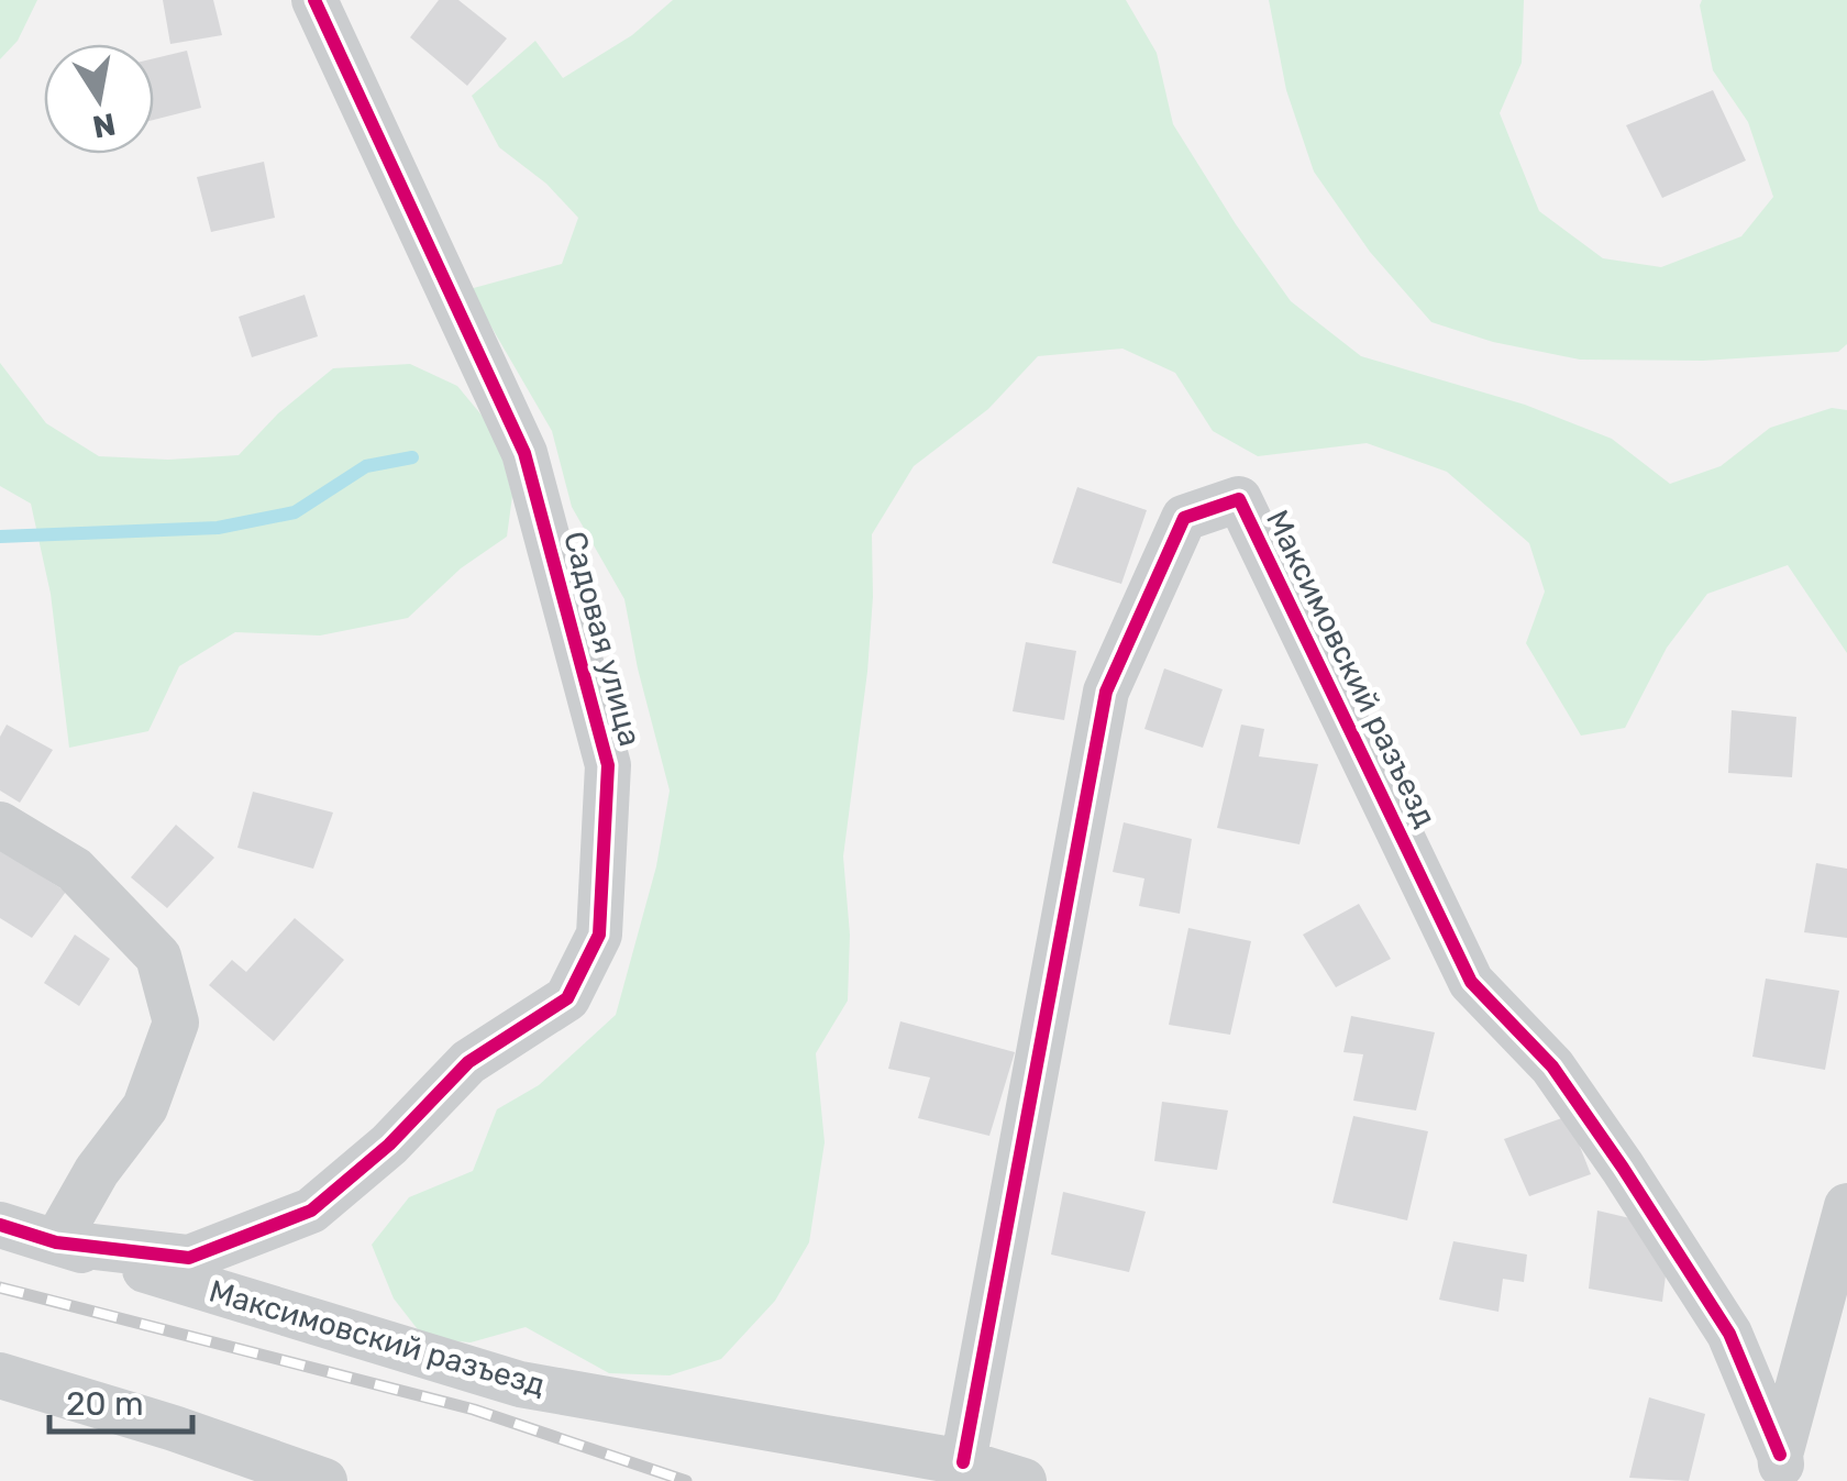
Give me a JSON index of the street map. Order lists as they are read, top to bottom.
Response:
{
  "streets": {
    "street": ["Садовая улица", "Максимовский разъезд"]
  },
  "crossings": [
    ["Садовая улица", "Максимовский разъезд"]
  ],
  "scale_bar": "20 m",
  "north": "bottom"
}
